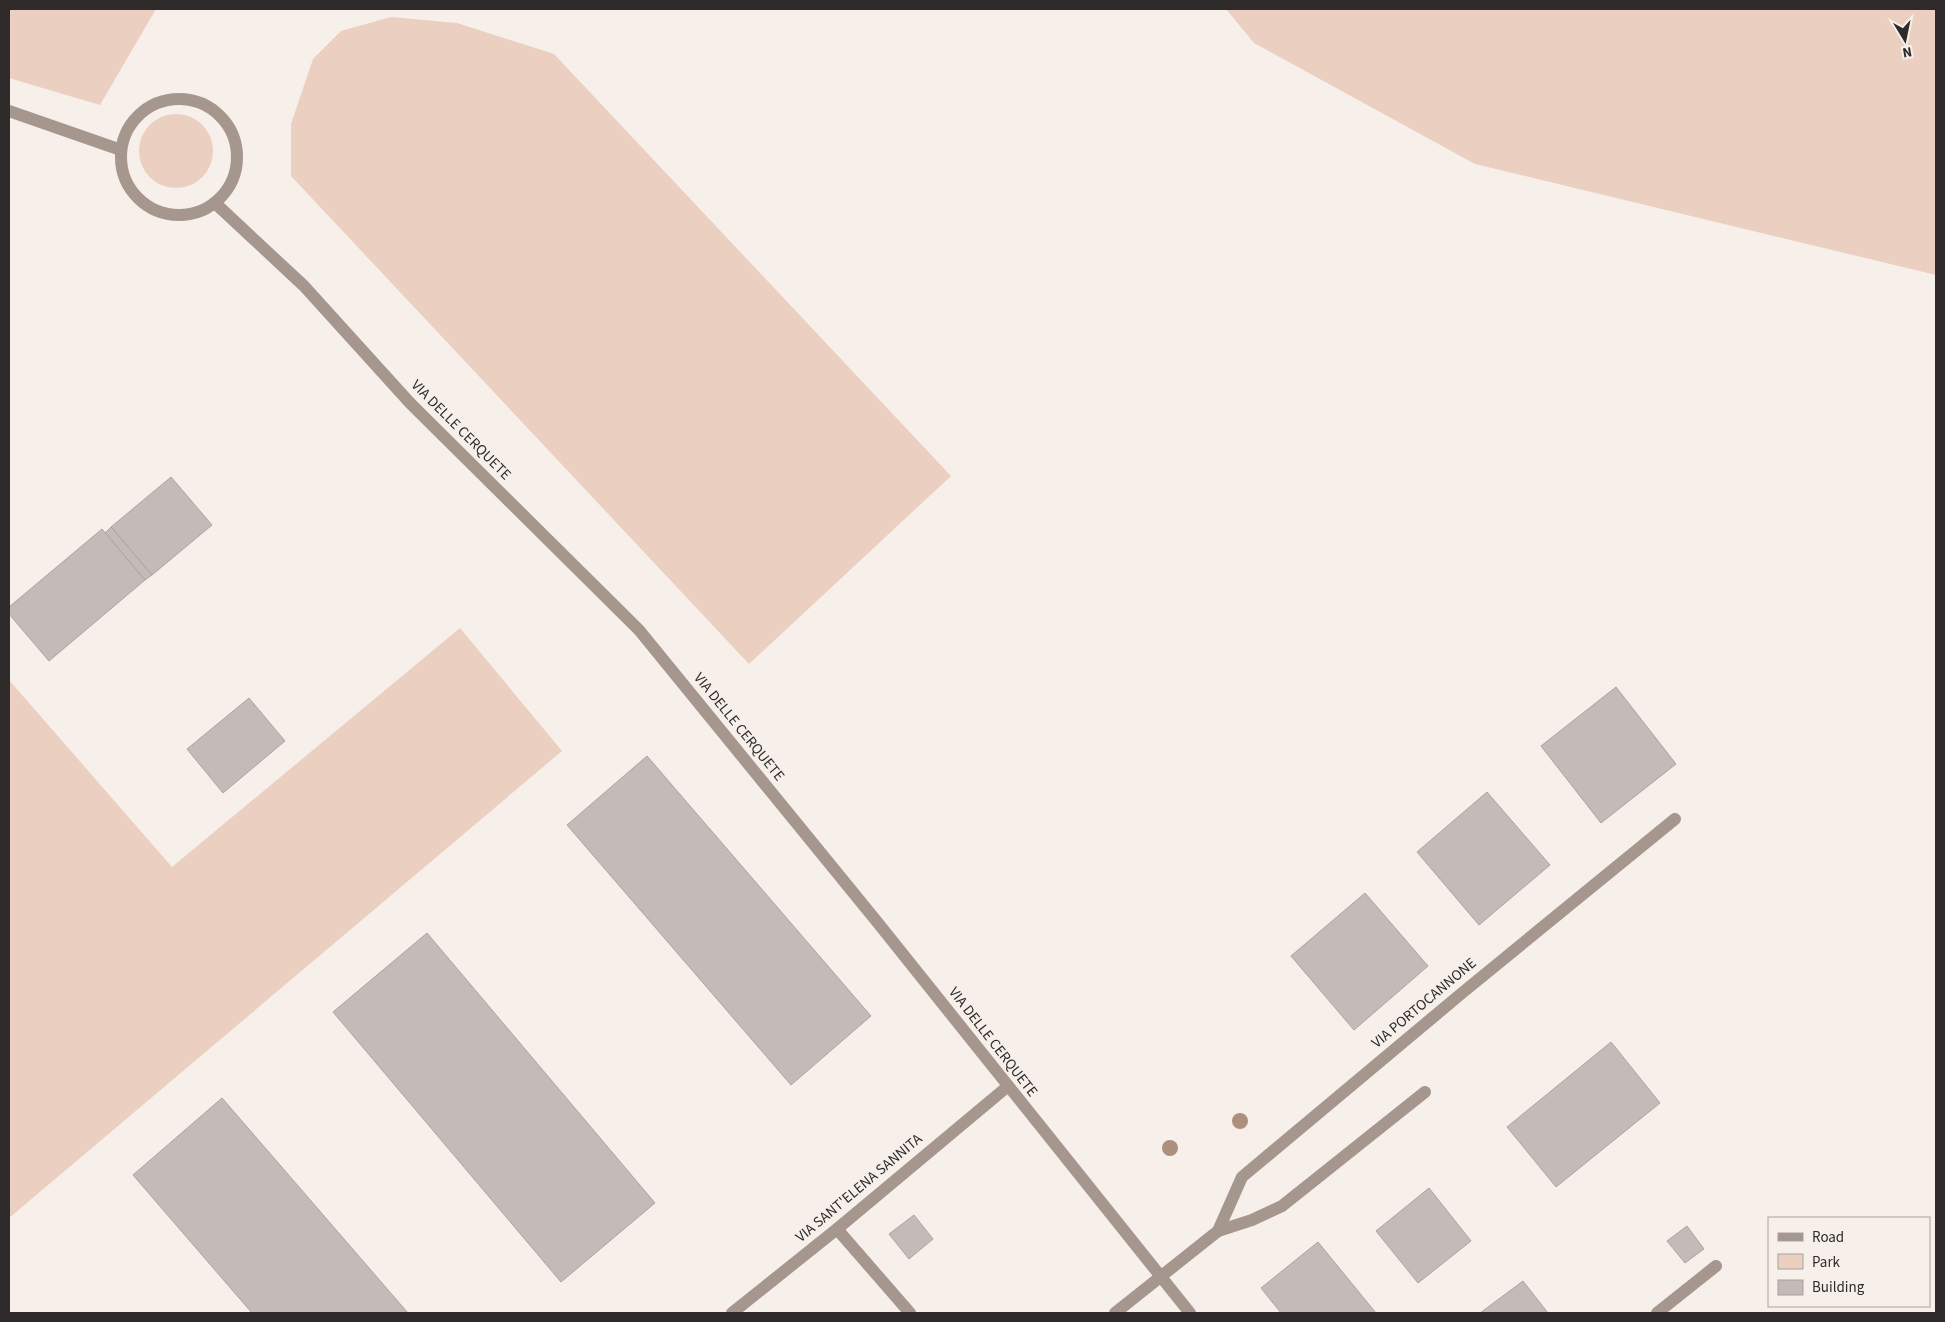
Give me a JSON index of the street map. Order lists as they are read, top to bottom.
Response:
{
  "streets": {
    "street": ["VIA DELLE CERQUETE", "VIA PORTOCANNONE", "VIA SANT'ELENA SANNITA"]
  },
  "crossings": [
    ["VIA DELLE CERQUETE", "VIA PORTOCANNONE"],
    ["VIA DELLE CERQUETE", "VIA SANT'ELENA SANNITA"]
  ],
  "legend": ["Road", "Park", "Building"],
  "north": "bottom"
}
